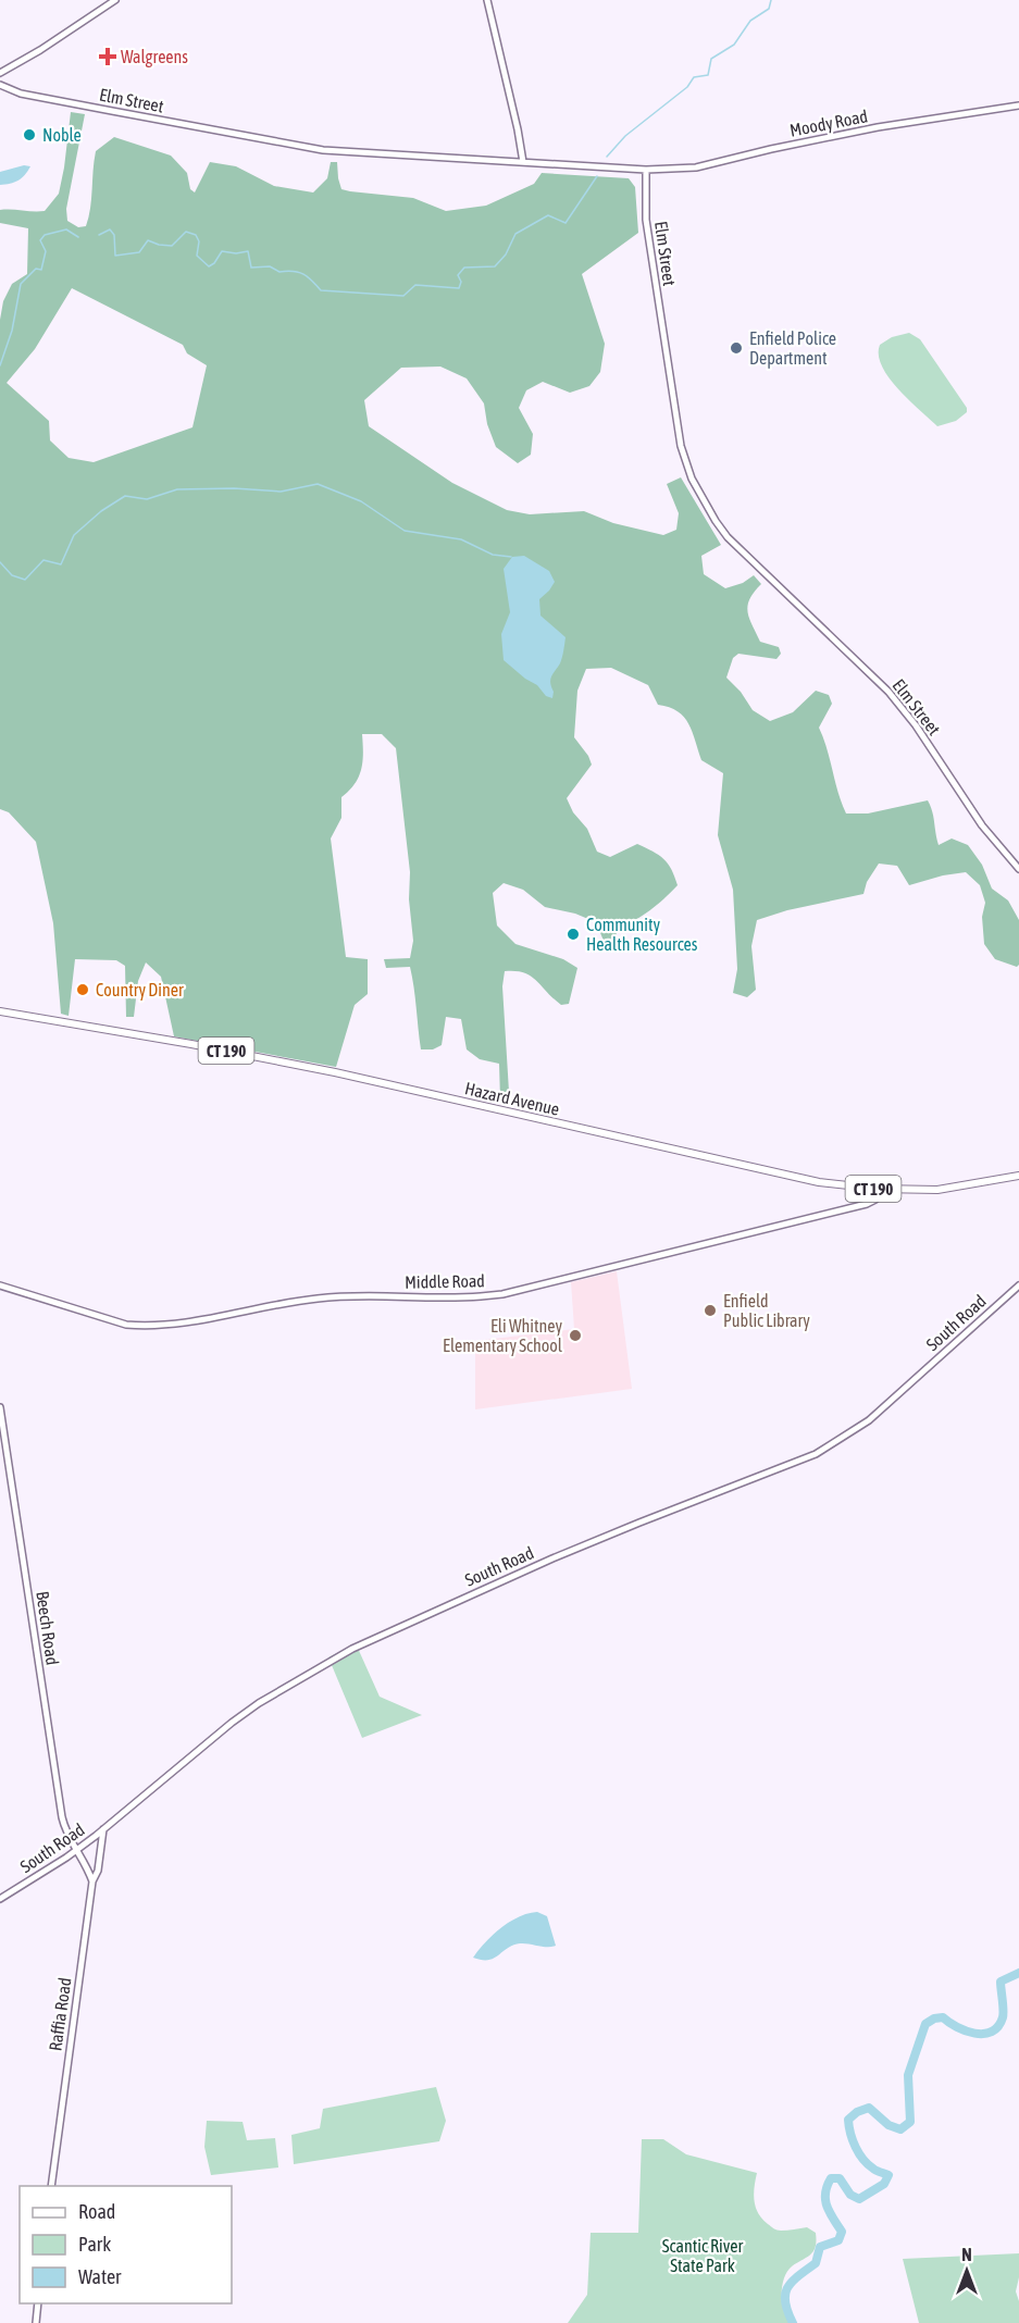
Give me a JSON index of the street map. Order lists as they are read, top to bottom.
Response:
{
  "streets": {
    "main road": ["CT 190", "Hazard Avenue"],
    "street": [
      "Elm Street",
      "Moody Road",
      "Middle Road",
      "South Road",
      "Beech Road",
      "Raffia Road"
    ]
  },
  "crossings": [
    ["Elm Street", "Moody Road"],
    ["Hazard Avenue", "Middle Road"],
    ["South Road", "Beech Road"],
    ["South Road", "Raffia Road"]
  ],
  "parks": ["Scantic River State Park"],
  "places": {
    "health": ["Walgreens"],
    "other": [
      "Noble",
      "Enfield Police Department",
      "Community Health Resources",
      "Country Diner",
      "Enfield Public Library",
      "Eli Whitney Elementary School"
    ]
  },
  "legend": ["Road", "Park", "Water"],
  "north": "top"
}
